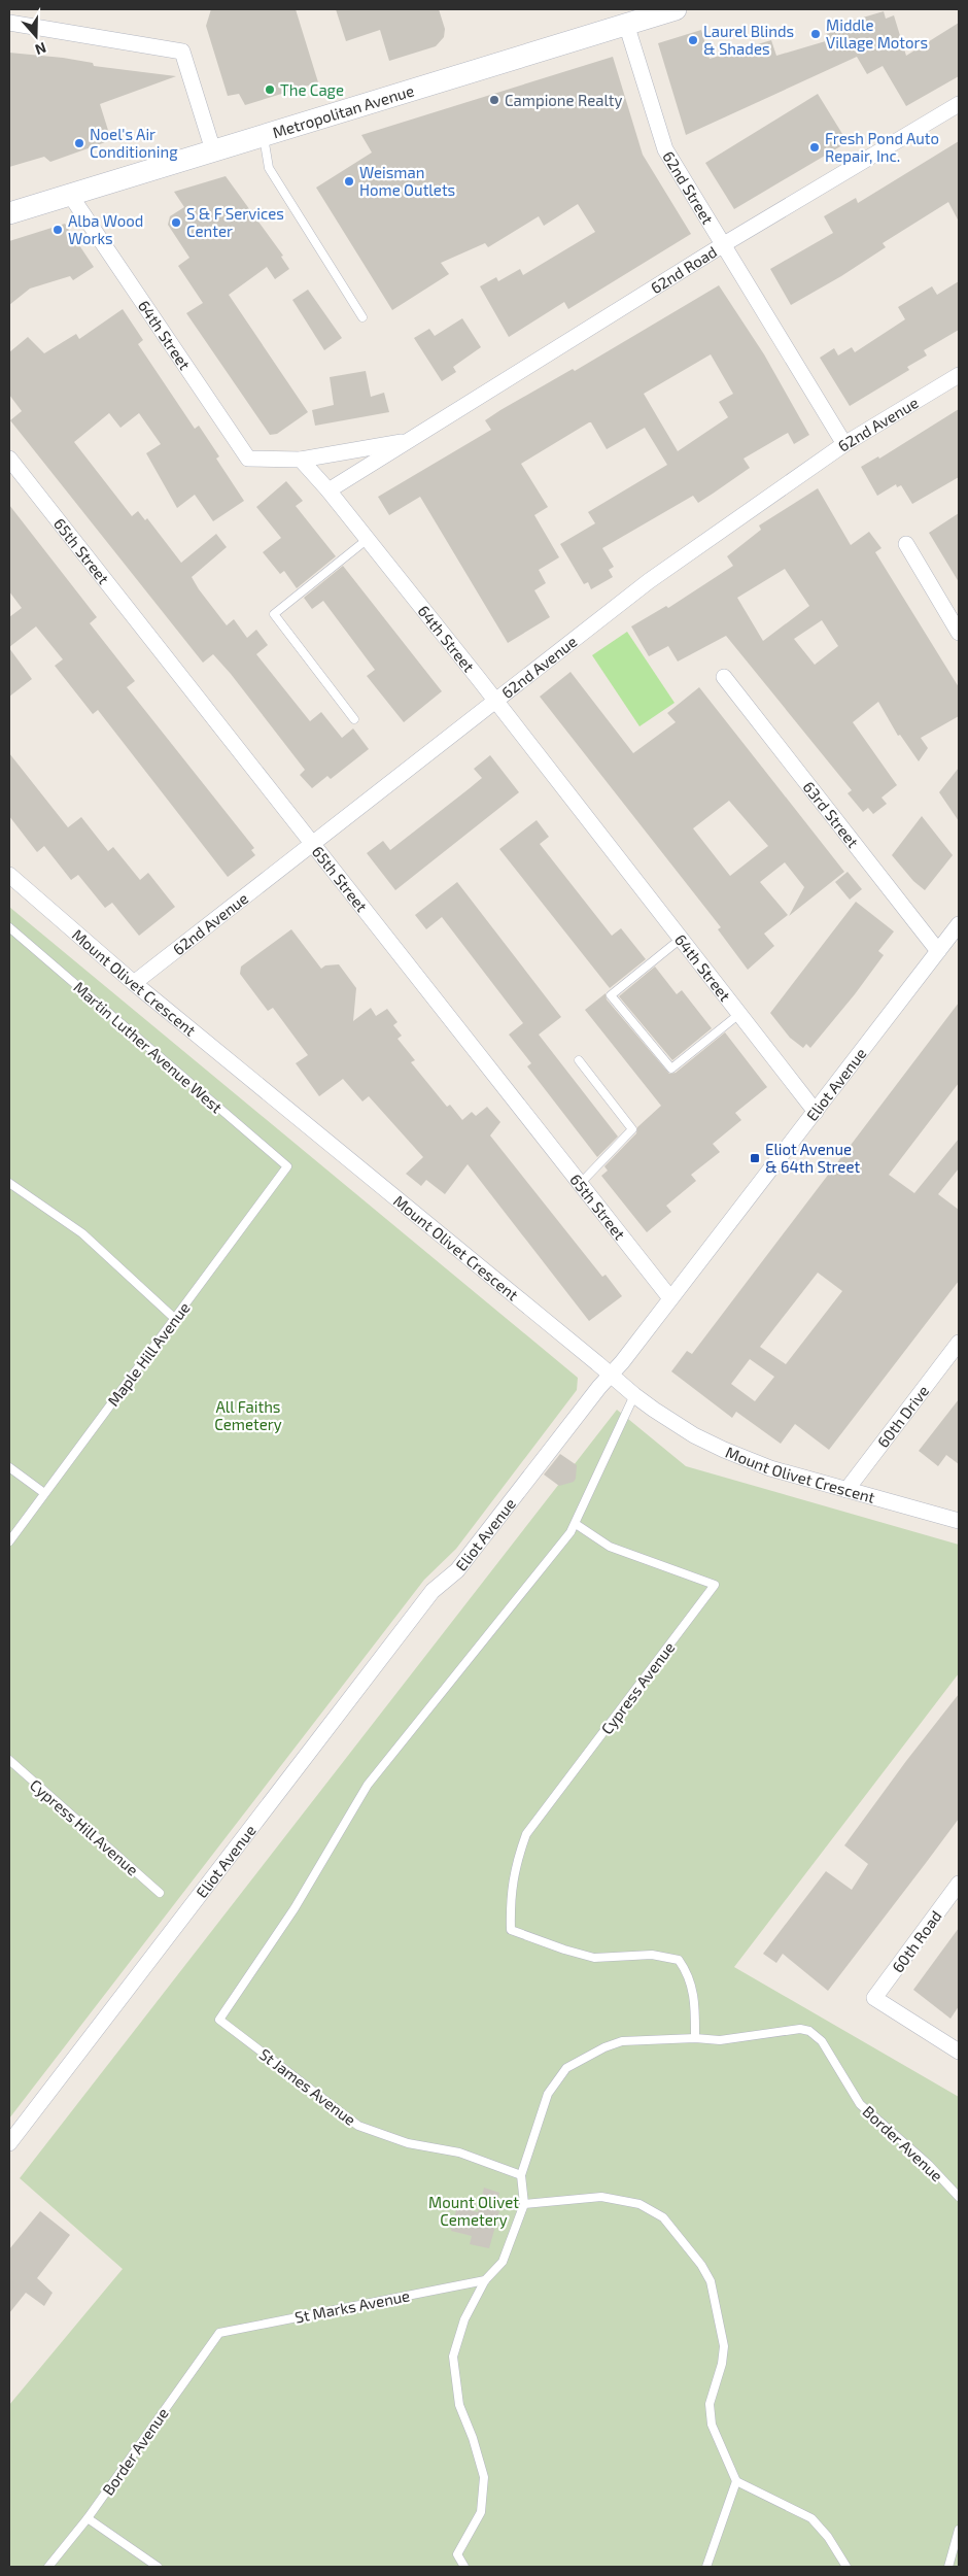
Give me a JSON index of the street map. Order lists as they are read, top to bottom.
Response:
{
  "streets": {
    "main road": ["Metropolitan Avenue"],
    "street": [
      "62nd Street",
      "62nd Road",
      "64th Street",
      "62nd Avenue",
      "65th Street",
      "63rd Street",
      "Mount Olivet Crescent",
      "Eliot Avenue",
      "60th Drive",
      "60th Road"
    ],
    "lane": [
      "Martin Luther Avenue West",
      "Maple Hill Avenue",
      "Cypress Avenue",
      "Cypress Hill Avenue",
      "St James Avenue",
      "Border Avenue",
      "St Marks Avenue"
    ]
  },
  "crossings": [
    ["Metropolitan Avenue", "62nd Street"],
    ["Metropolitan Avenue", "64th Street"],
    ["62nd Street", "62nd Road"],
    ["62nd Street", "62nd Avenue"],
    ["62nd Road", "64th Street"],
    ["64th Street", "62nd Avenue"],
    ["64th Street", "Eliot Avenue"],
    ["62nd Avenue", "65th Street"],
    ["62nd Avenue", "Mount Olivet Crescent"],
    ["65th Street", "Eliot Avenue"],
    ["63rd Street", "Eliot Avenue"],
    ["Mount Olivet Crescent", "Eliot Avenue"],
    ["Mount Olivet Crescent", "60th Drive"],
    ["Martin Luther Avenue West", "Maple Hill Avenue"],
    ["Cypress Avenue", "St James Avenue"],
    ["Cypress Avenue", "Border Avenue"],
    ["St James Avenue", "Border Avenue"],
    ["Border Avenue", "St Marks Avenue"]
  ],
  "parks": ["All Faiths Cemetery", "Mount Olivet Cemetery"],
  "places": {
    "other": [
      "Middle Village Motors",
      "Laurel Blinds & Shades",
      "The Cage",
      "Campione Realty",
      "Noel's Air Conditioning",
      "Fresh Pond Auto Repair, Inc.",
      "Weisman Home Outlets",
      "S & F Services Center",
      "Alba Wood Works"
    ],
    "transit": ["Eliot Avenue & 64th Street"]
  },
  "north": "bottom"
}
